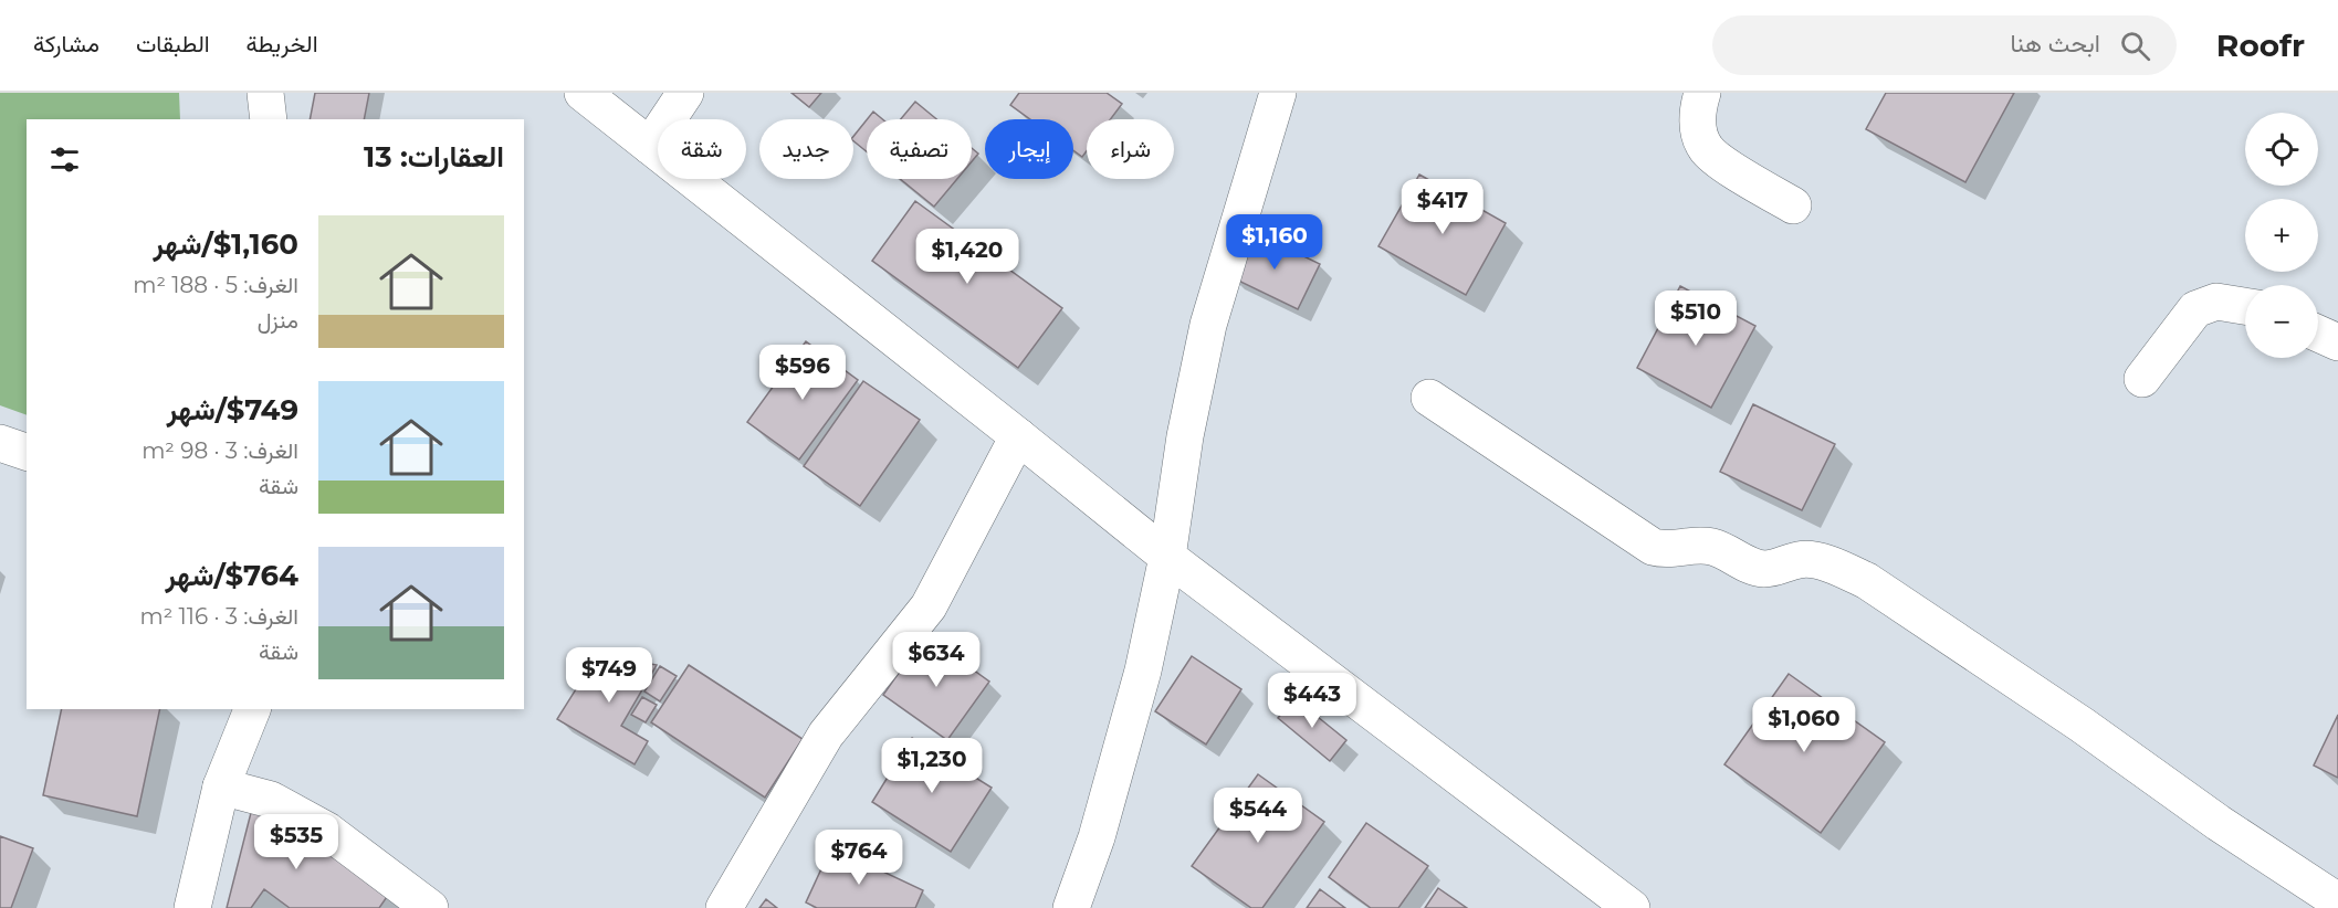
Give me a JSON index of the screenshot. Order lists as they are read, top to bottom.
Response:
{
  "page": {
    "header": "Roofr",
    "search": "ابحث هنا",
    "nav": ["الخريطة", "الطبقات", "مشاركة"],
    "map_buttons": ["+", "−"],
    "chip": [
      "شراء",
      "إيجار",
      "تصفية",
      "جديد",
      "شقة"
    ],
    "heading": "العقارات: 13",
    "price": [
      "$417",
      "$1,160",
      "$1,420",
      "$510",
      "$596",
      "$634",
      "$749",
      "$443",
      "$1,060",
      "$1,230",
      "$544",
      "$535",
      "$764"
    ],
    "list": [
      {
        "name": "$1,160/شهر",
        "note": "الغرف: 5 · 188 m² · منزل"
      },
      {
        "name": "$749/شهر",
        "note": "الغرف: 3 · 98 m² · شقة"
      },
      {
        "name": "$764/شهر",
        "note": "الغرف: 3 · 116 m² · شقة"
      }
    ]
  }
}
